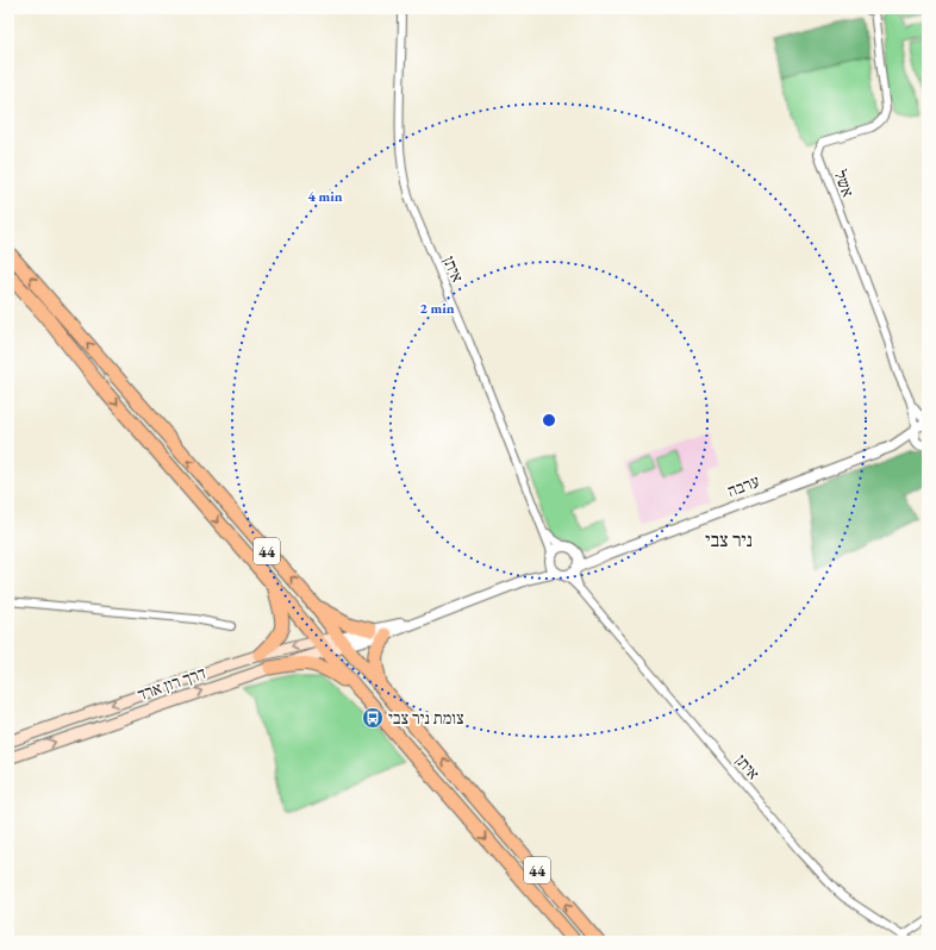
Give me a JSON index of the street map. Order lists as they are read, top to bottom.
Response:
{
  "streets": {
    "highway": ["44"],
    "main road": ["דרך רון ארד"],
    "street": ["אשל", "איתן", "ערבה"]
  },
  "crossings": [
    ["אשל", "ערבה"],
    ["איתן", "ערבה"],
    ["44", "דרך רון ארד"]
  ],
  "districts": ["ניר צבי"],
  "places": {
    "bus stop": ["צומת ניר צבי"]
  },
  "rings": ["4 min", "2 min"]
}
